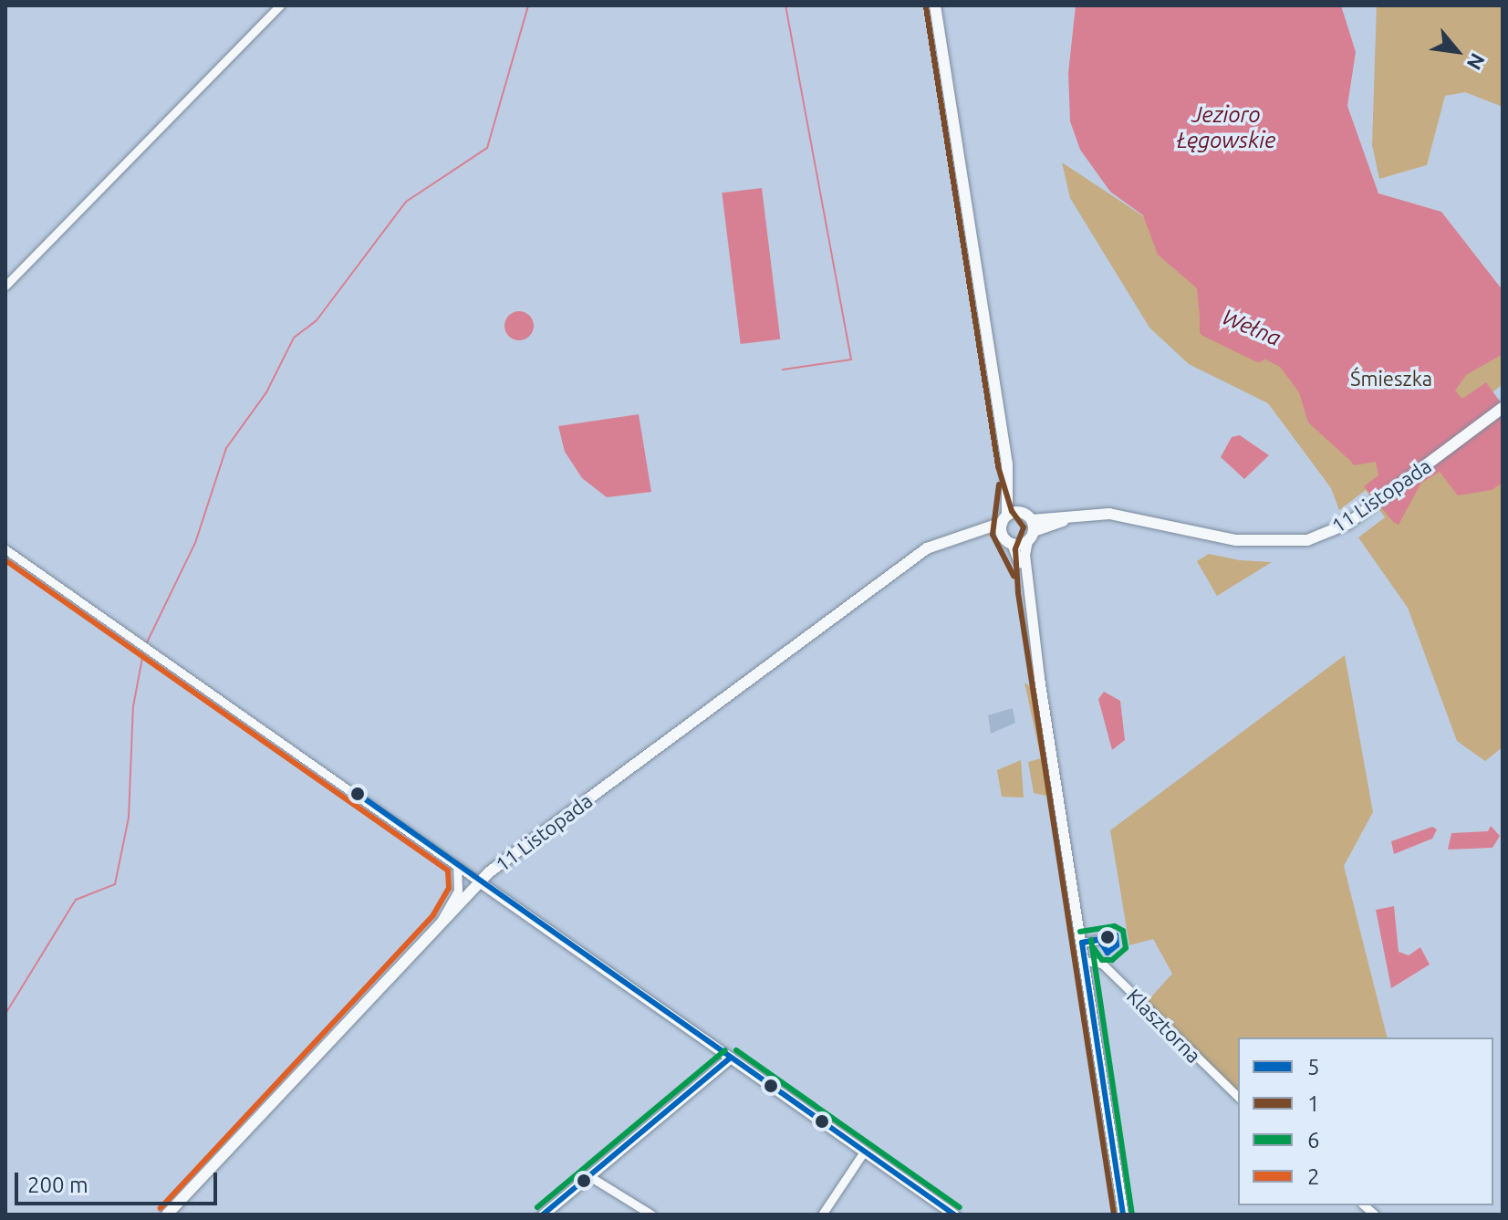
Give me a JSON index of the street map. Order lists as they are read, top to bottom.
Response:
{
  "streets": {
    "main road": ["11 Listopada"],
    "street": ["Klasztorna"]
  },
  "water": ["Jezioro Łęgowskie", "Wełna"],
  "parks": ["Śmieszka"],
  "lines": [
    "transit line 1",
    "transit line 2",
    "transit line 5",
    "transit line 6"
  ],
  "legend": [
    "5",
    "1",
    "6",
    "2"
  ],
  "scale_bar": "200 m",
  "north": "bottom right"
}
